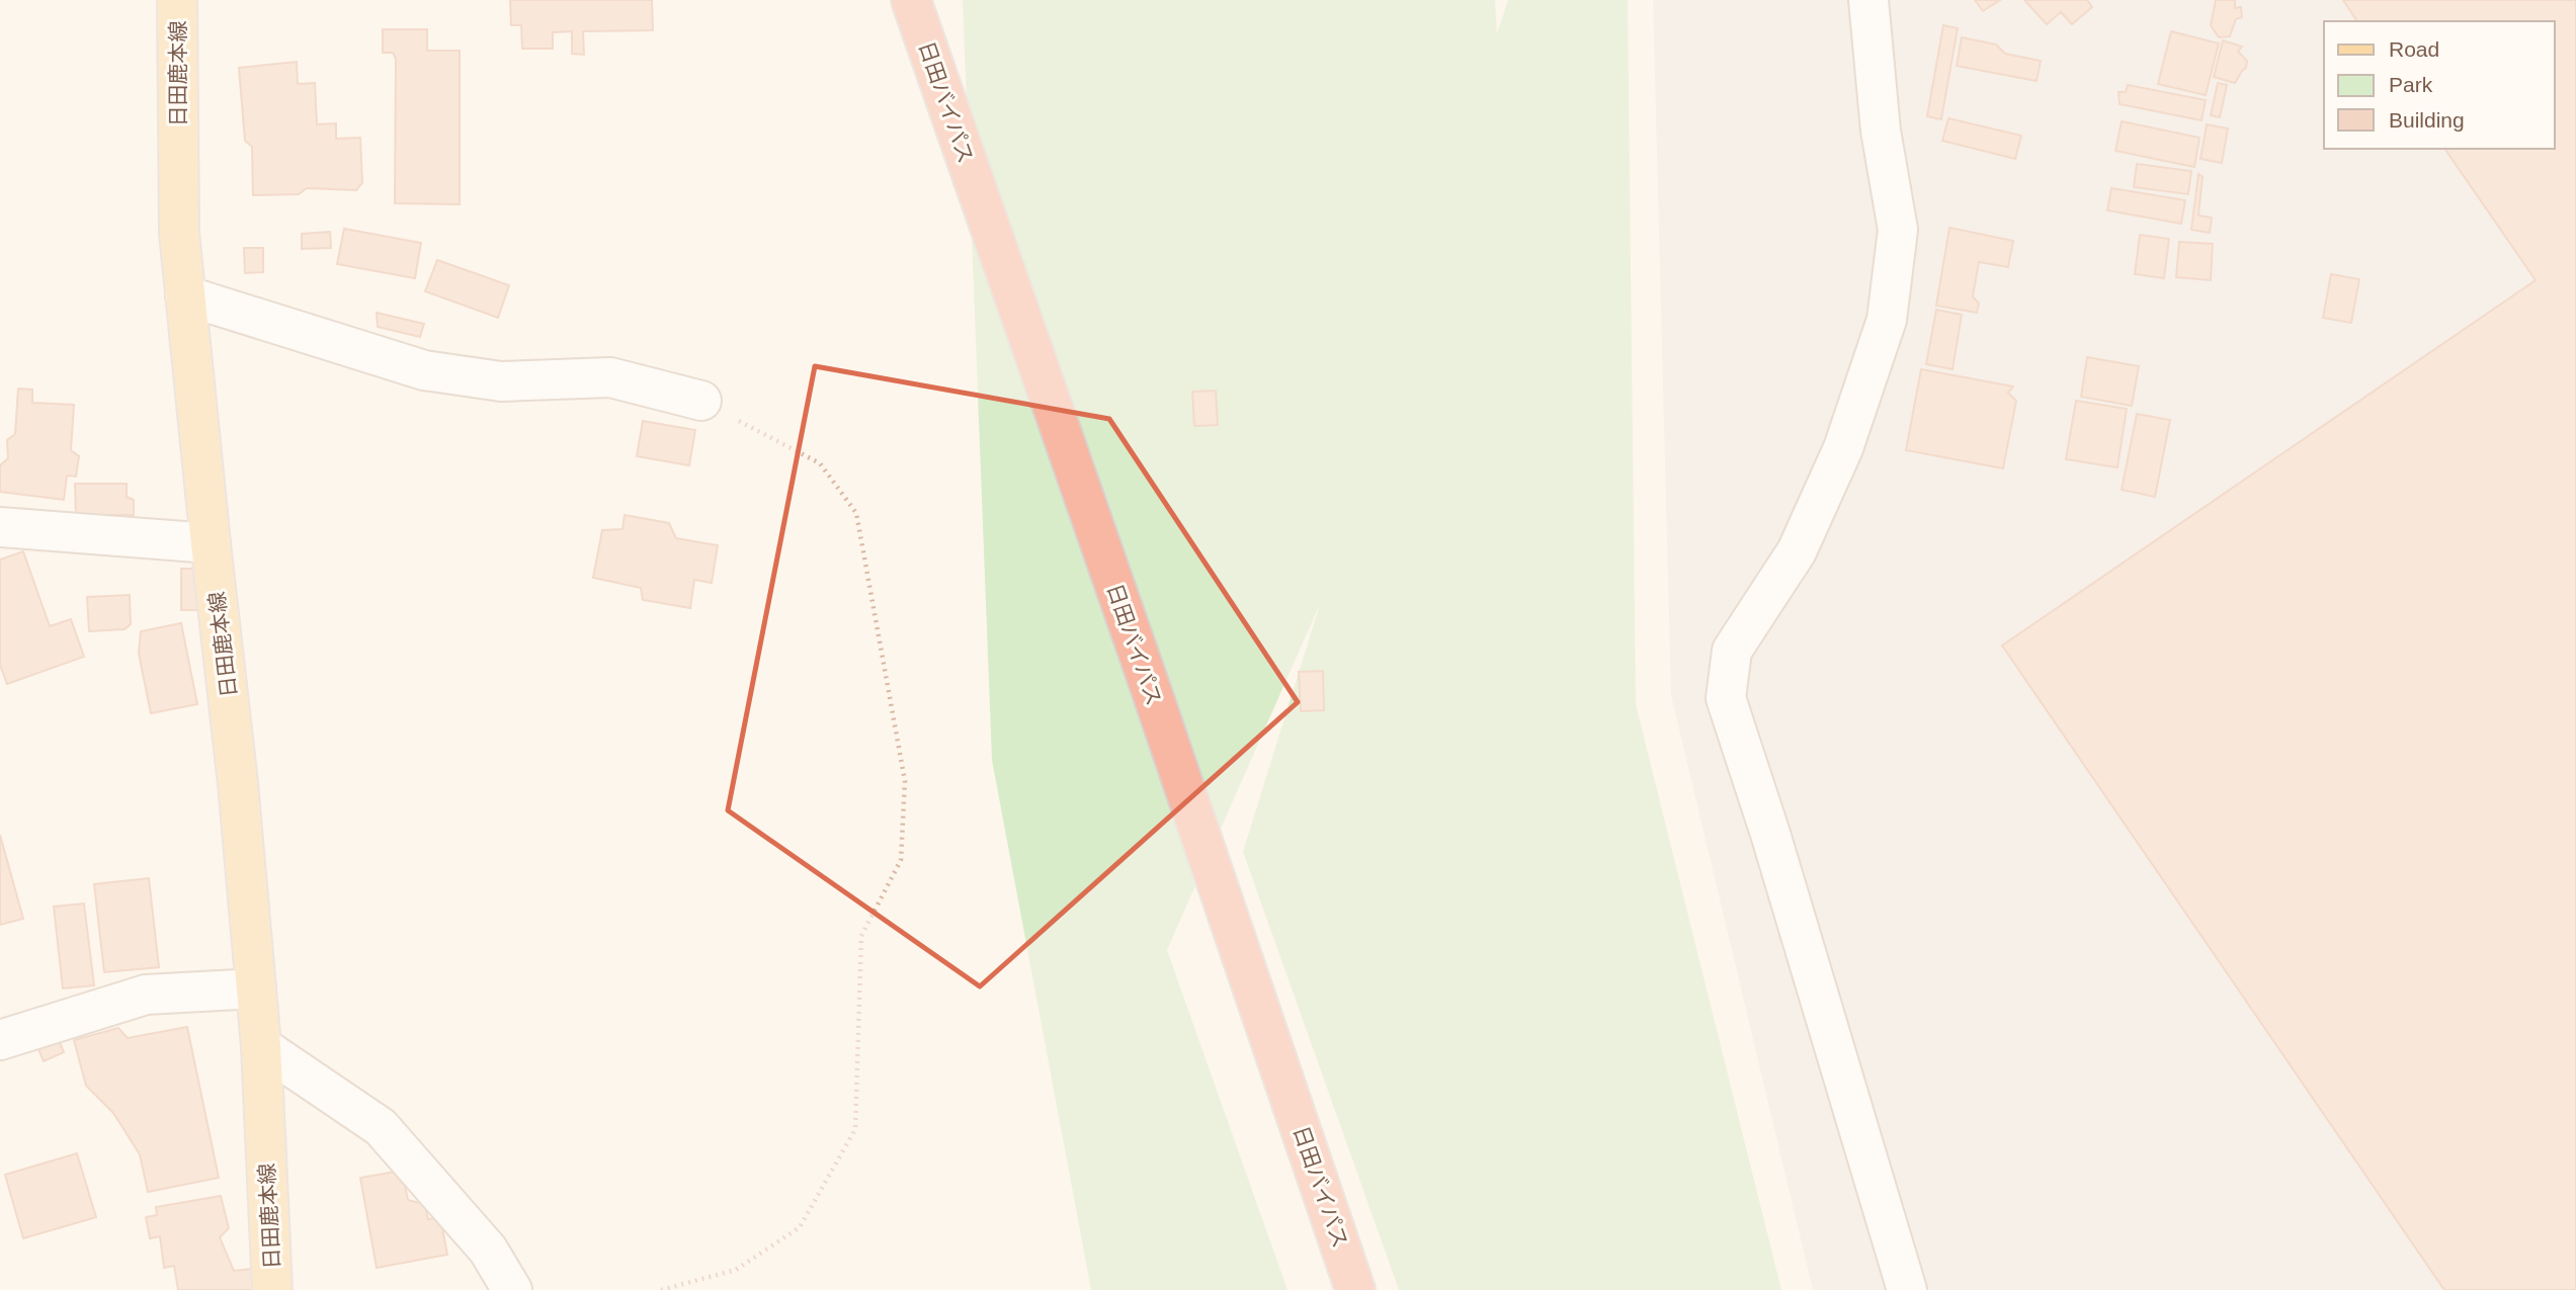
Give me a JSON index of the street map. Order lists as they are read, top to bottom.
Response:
{
  "streets": {
    "highway": ["日田バイパス"],
    "main road": ["日田鹿本線"]
  },
  "legend": ["Road", "Park", "Building"]
}
